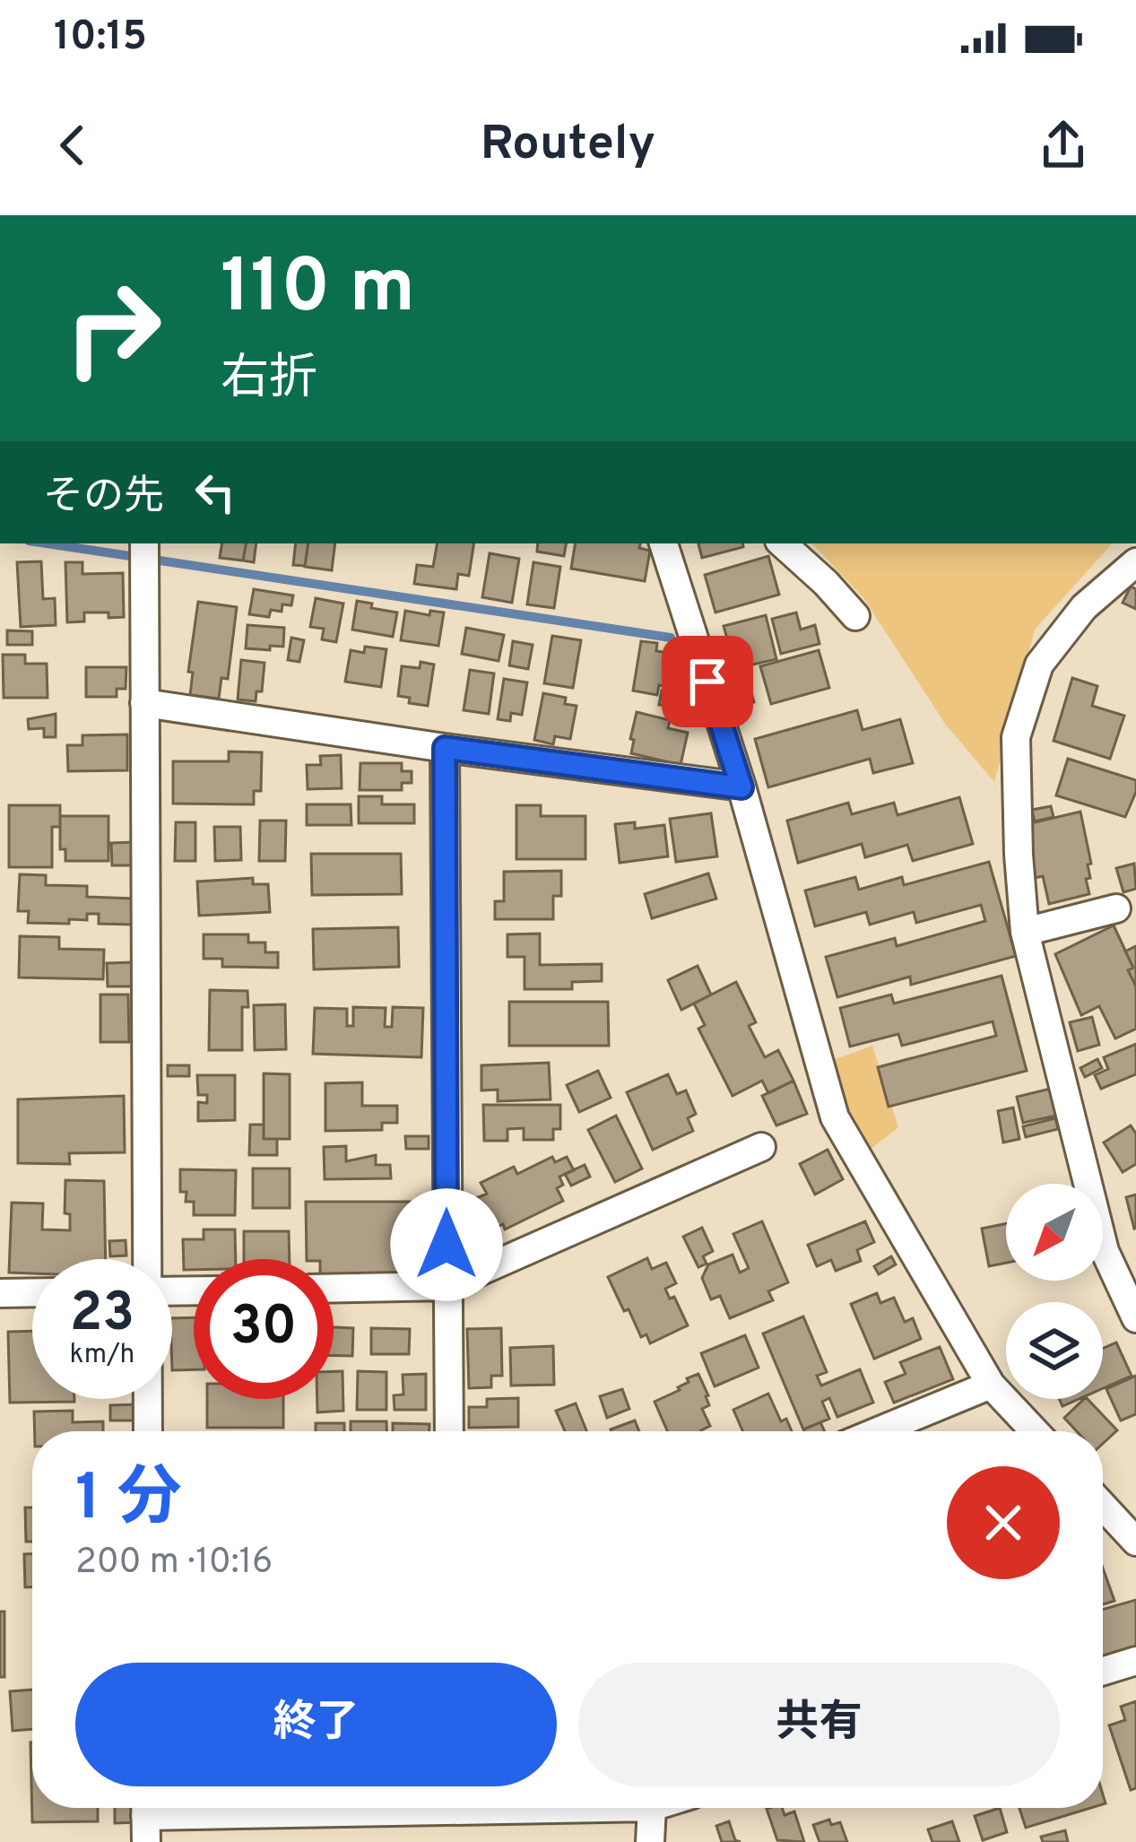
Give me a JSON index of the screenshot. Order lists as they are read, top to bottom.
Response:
{
  "north": "bottom left",
  "page": {
    "status": "10:15",
    "header": "Routely",
    "turn": ["110 m", "右折"],
    "then": "その先",
    "speed": "23 km/h",
    "limit": "30",
    "heading": ["1 分", "200 m · 10:16"],
    "buttons": ["終了", "共有"]
  }
}
